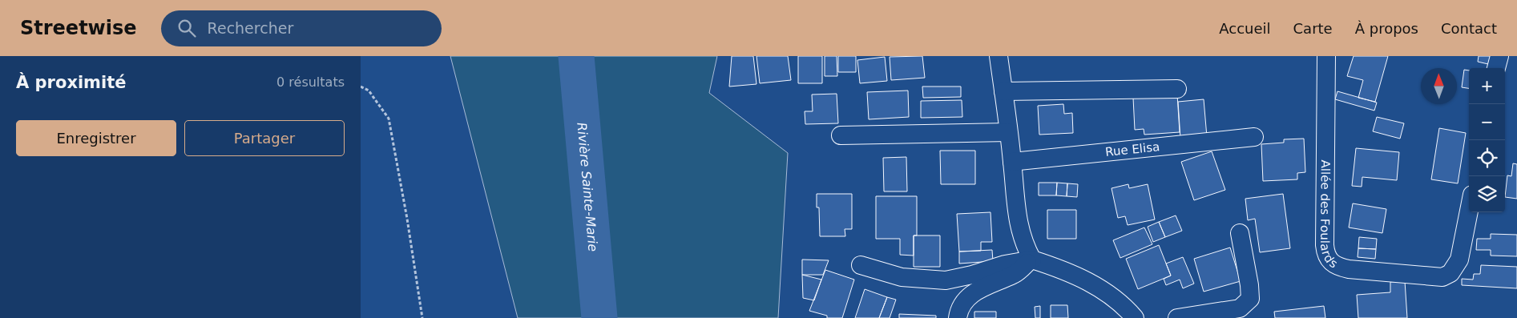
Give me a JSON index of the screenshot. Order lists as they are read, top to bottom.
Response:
{
  "streets": {
    "street": ["Rue Elisa", "Allée des Foulards"]
  },
  "water": ["Rivière Sainte-Marie"],
  "north": "top",
  "page": {
    "header": "Streetwise",
    "search": "Rechercher",
    "nav": [
      "Accueil",
      "Carte",
      "À propos",
      "Contact"
    ],
    "heading": ["À proximité", "0 résultats"],
    "map_buttons": ["+", "−"],
    "buttons": ["Enregistrer", "Partager"]
  }
}
